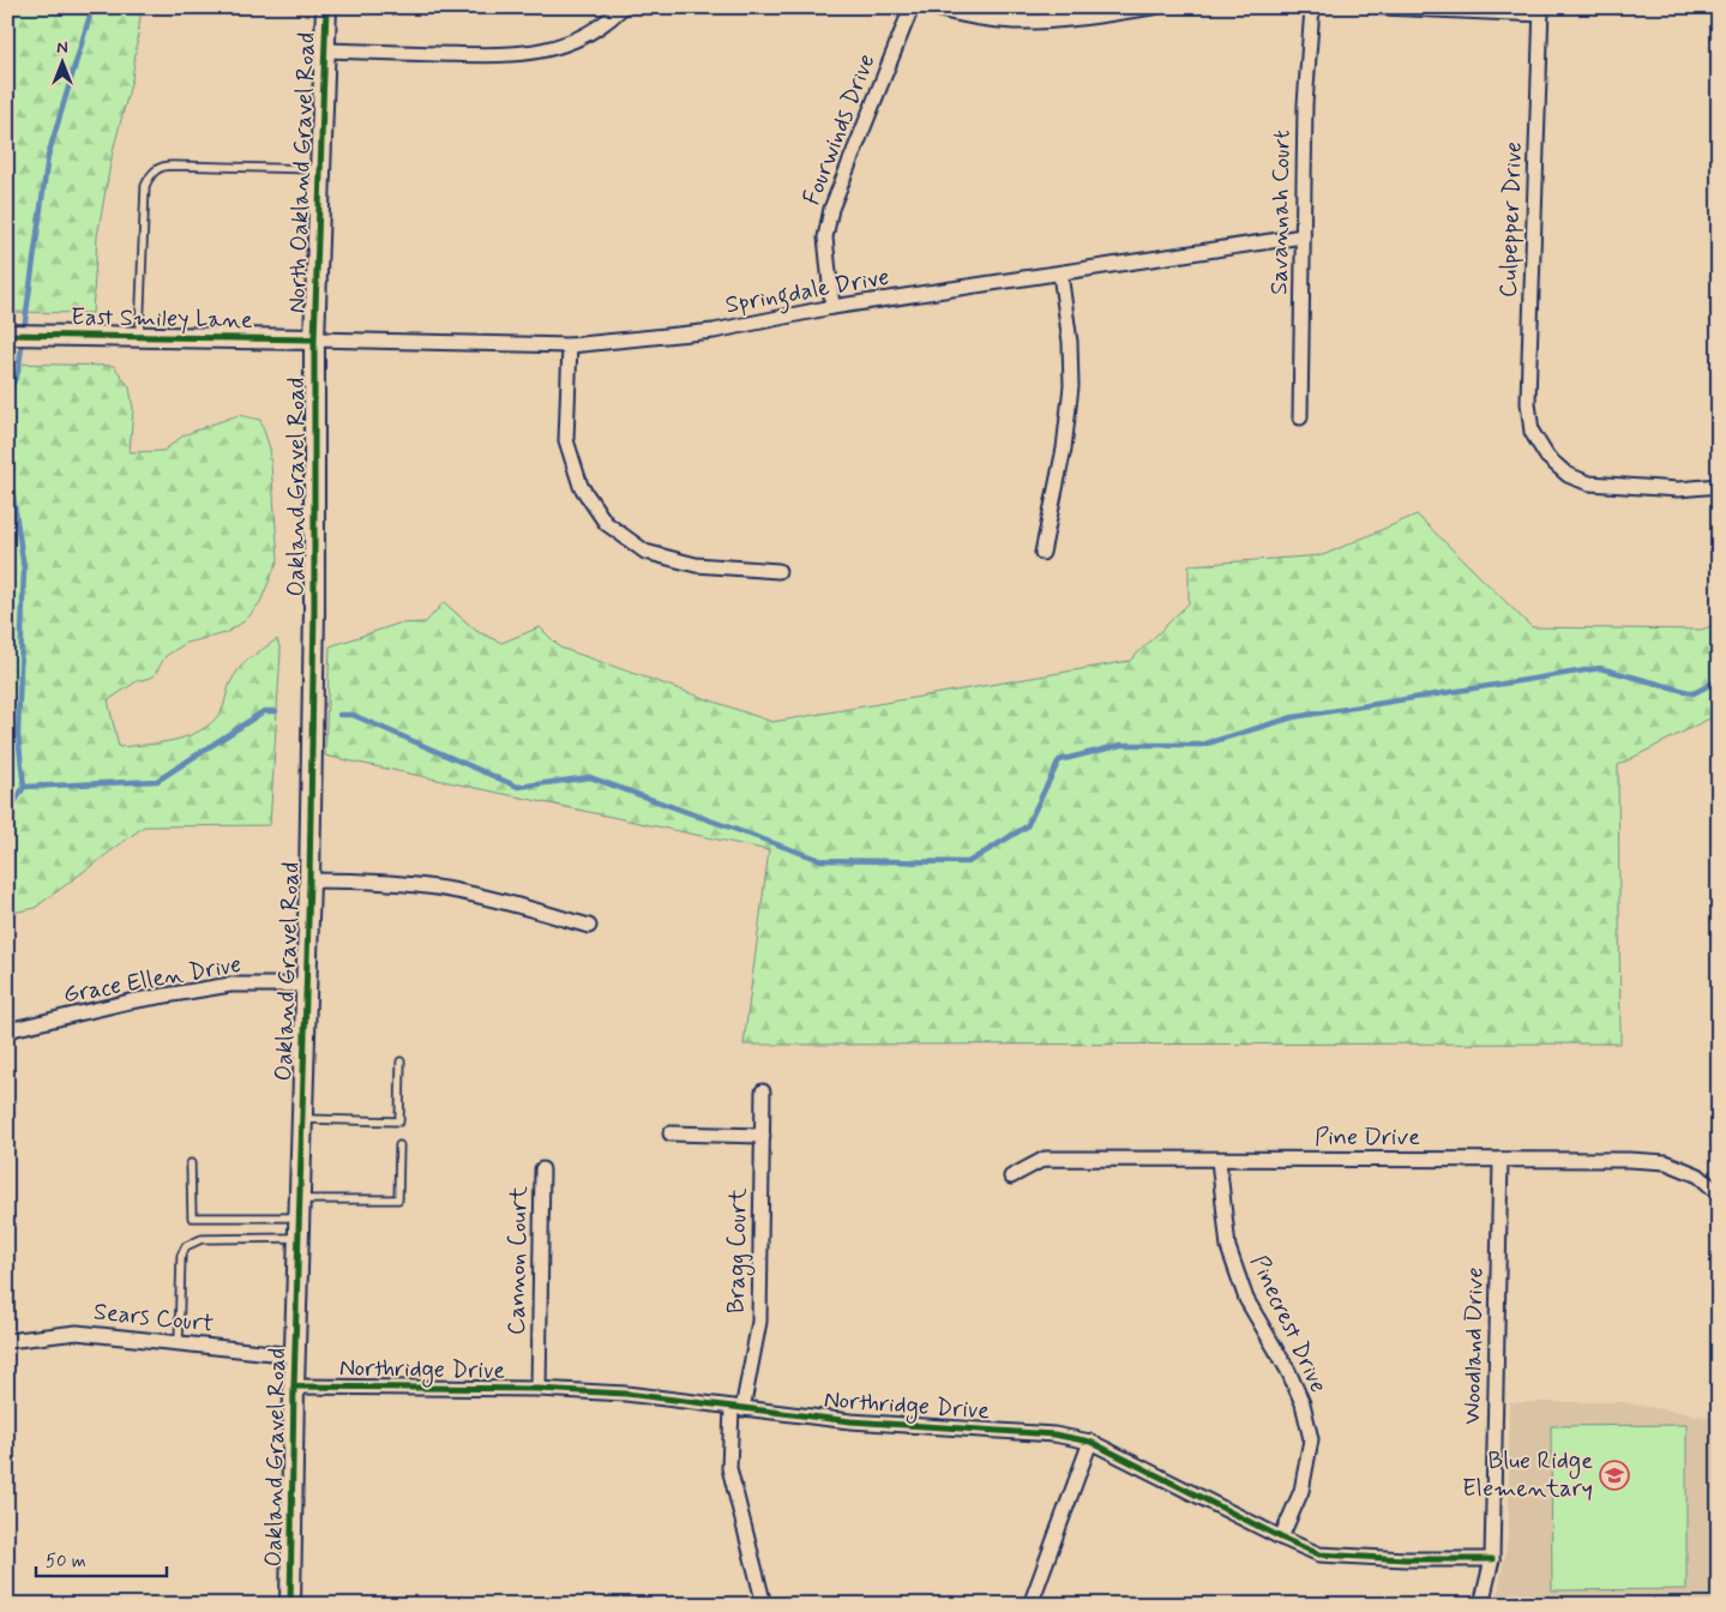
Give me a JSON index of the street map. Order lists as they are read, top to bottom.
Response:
{
  "streets": {
    "street": [
      "Fourwinds Drive",
      "North Oakland Gravel Road",
      "Savannah Court",
      "Culpepper Drive",
      "Springdale Drive",
      "East Smiley Lane",
      "Oakland Gravel Road",
      "Grace Ellen Drive",
      "Pine Drive",
      "Bragg Court",
      "Cannon Court",
      "Sears Court",
      "Pinecrest Drive",
      "Woodland Drive",
      "Northridge Drive"
    ]
  },
  "crossings": [
    ["Fourwinds Drive", "Springdale Drive"],
    ["North Oakland Gravel Road", "Springdale Drive"],
    ["North Oakland Gravel Road", "East Smiley Lane"],
    ["North Oakland Gravel Road", "Oakland Gravel Road"],
    ["Savannah Court", "Springdale Drive"],
    ["Springdale Drive", "East Smiley Lane"],
    ["Springdale Drive", "Oakland Gravel Road"],
    ["East Smiley Lane", "Oakland Gravel Road"],
    ["Oakland Gravel Road", "Grace Ellen Drive"],
    ["Oakland Gravel Road", "Sears Court"],
    ["Oakland Gravel Road", "Northridge Drive"],
    ["Pine Drive", "Pinecrest Drive"],
    ["Pine Drive", "Woodland Drive"],
    ["Bragg Court", "Northridge Drive"],
    ["Cannon Court", "Northridge Drive"],
    ["Pinecrest Drive", "Northridge Drive"],
    ["Woodland Drive", "Northridge Drive"]
  ],
  "places": {
    "school or university": ["Blue Ridge Elementary"]
  },
  "scale_bar": "50 m",
  "north": "top"
}
